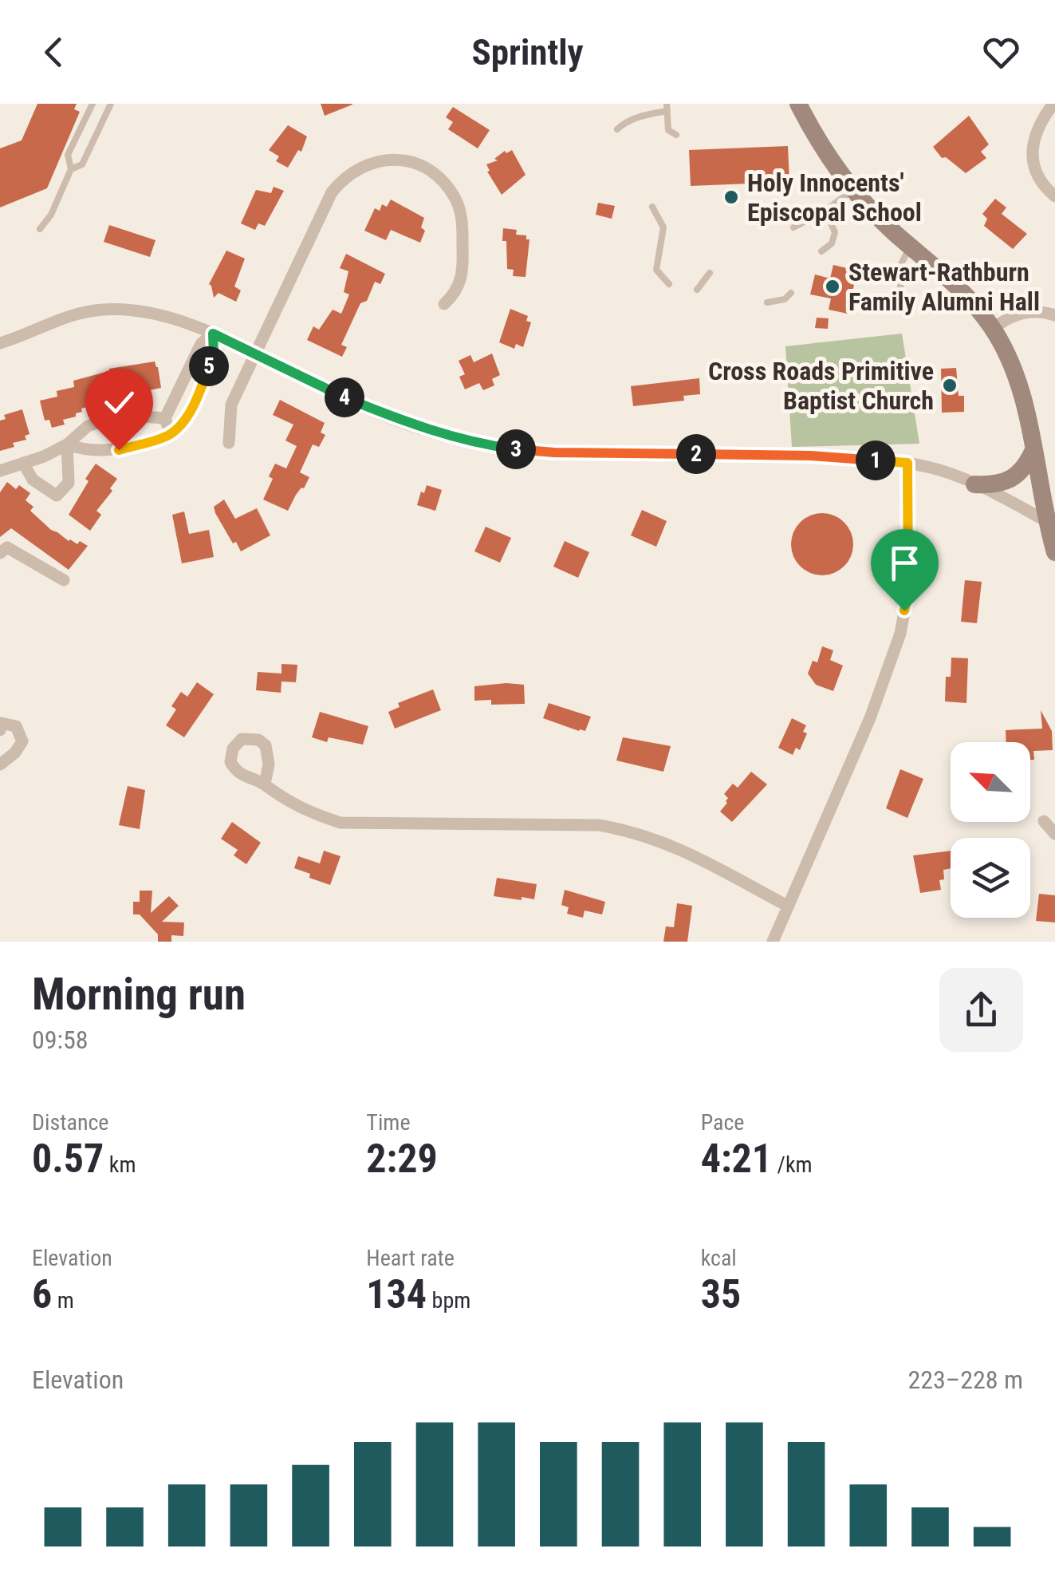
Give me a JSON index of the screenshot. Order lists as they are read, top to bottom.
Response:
{
  "places": ["Holy Innocents' Episcopal School", "Stewart-Rathburn Family Alumni Hall", "Cross Roads Primitive Baptist Church"],
  "north": "top left",
  "page": {
    "header": "Sprintly",
    "pins": [
      "5",
      "4",
      "3",
      "2",
      "1"
    ],
    "heading": ["Morning run", "09:58"],
    "stats": [
      ["Distance", "0.57 km"],
      ["Time", "2:29"],
      ["Pace", "4:21 /km"],
      ["Elevation", "6 m"],
      ["Heart rate", "134 bpm"],
      ["kcal", "35"]
    ],
    "chart": ["Elevation", "223–228 m"]
  }
}
